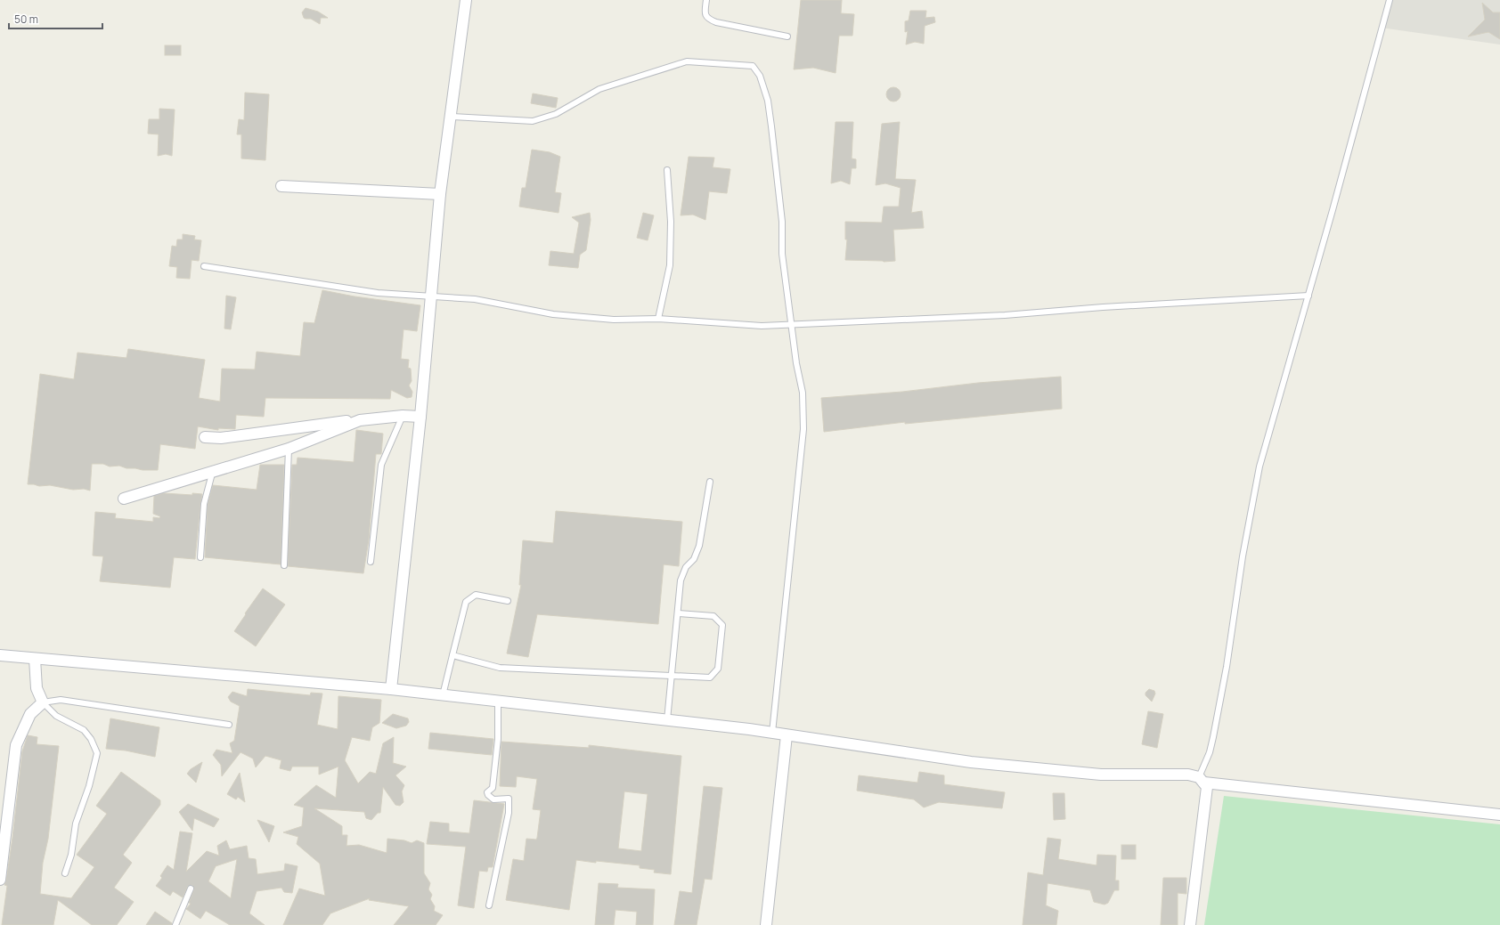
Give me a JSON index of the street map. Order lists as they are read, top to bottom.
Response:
{
  "scale_bar": "50 m"
}
